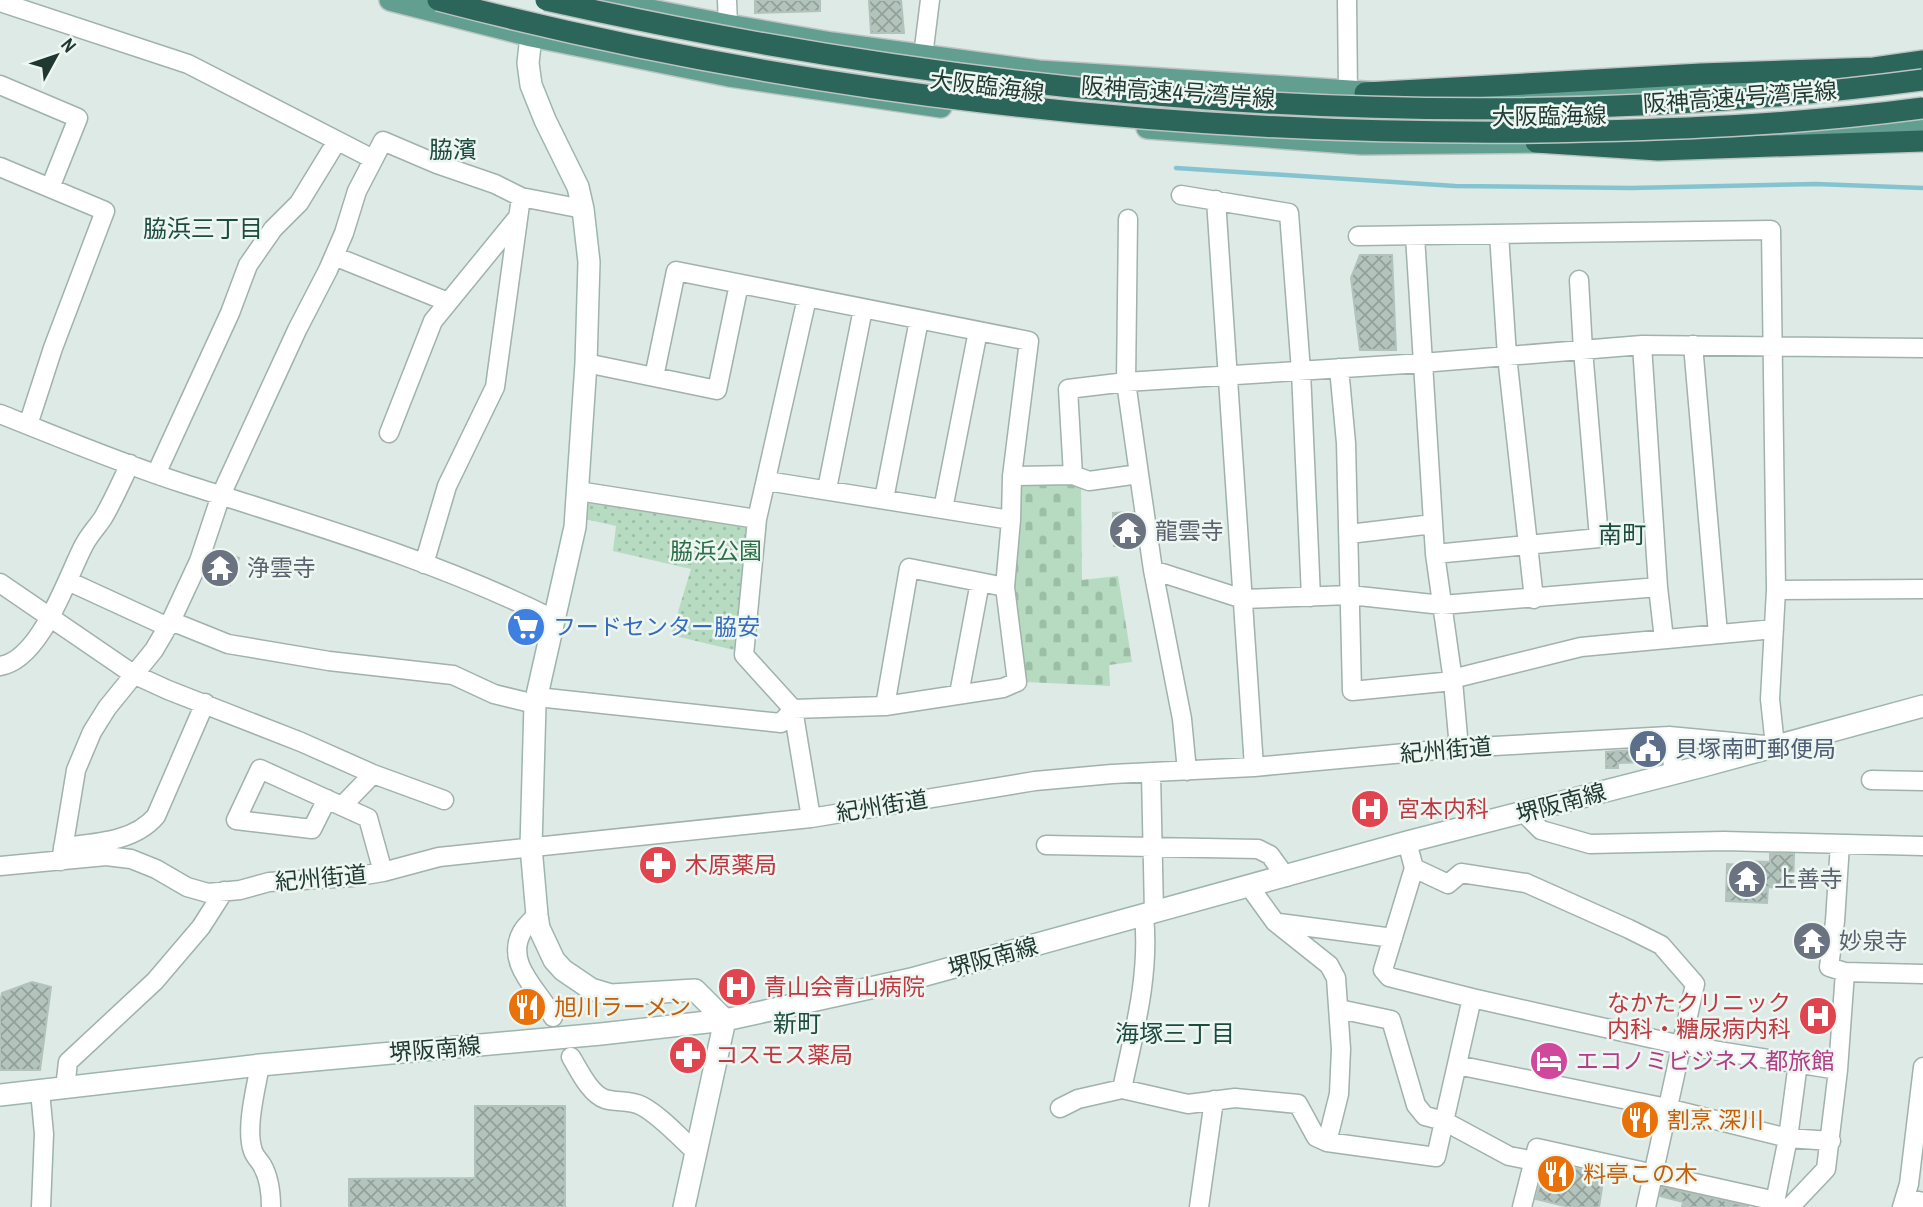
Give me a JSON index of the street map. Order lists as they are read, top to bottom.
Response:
{
  "streets": {
    "highway": ["阪神高速4号湾岸線"],
    "main road": ["大阪臨海線", "堺阪南線"],
    "street": ["紀州街道"]
  },
  "crossings": [
    ["大阪臨海線", "阪神高速4号湾岸線"],
    ["紀州街道", "堺阪南線"]
  ],
  "districts": [
    "脇濱",
    "脇浜三丁目",
    "南町",
    "新町",
    "海塚三丁目"
  ],
  "parks": ["脇浜公園"],
  "places": {
    "temple": [
      "龍雲寺",
      "浄雲寺",
      "上善寺",
      "妙泉寺"
    ],
    "supermarket": ["フードセンター脇安"],
    "public building": ["貝塚南町郵便局"],
    "hospital": ["宮本内科", "青山会青山病院", "なかたクリニック 内科・糖尿病内科"],
    "pharmacy": ["木原薬局", "コスモス薬局"],
    "restaurant": ["旭川ラーメン", "割烹 深川", "料亭この木"],
    "hotel": ["エコノミビジネス 都旅館"]
  },
  "north": "top right"
}
